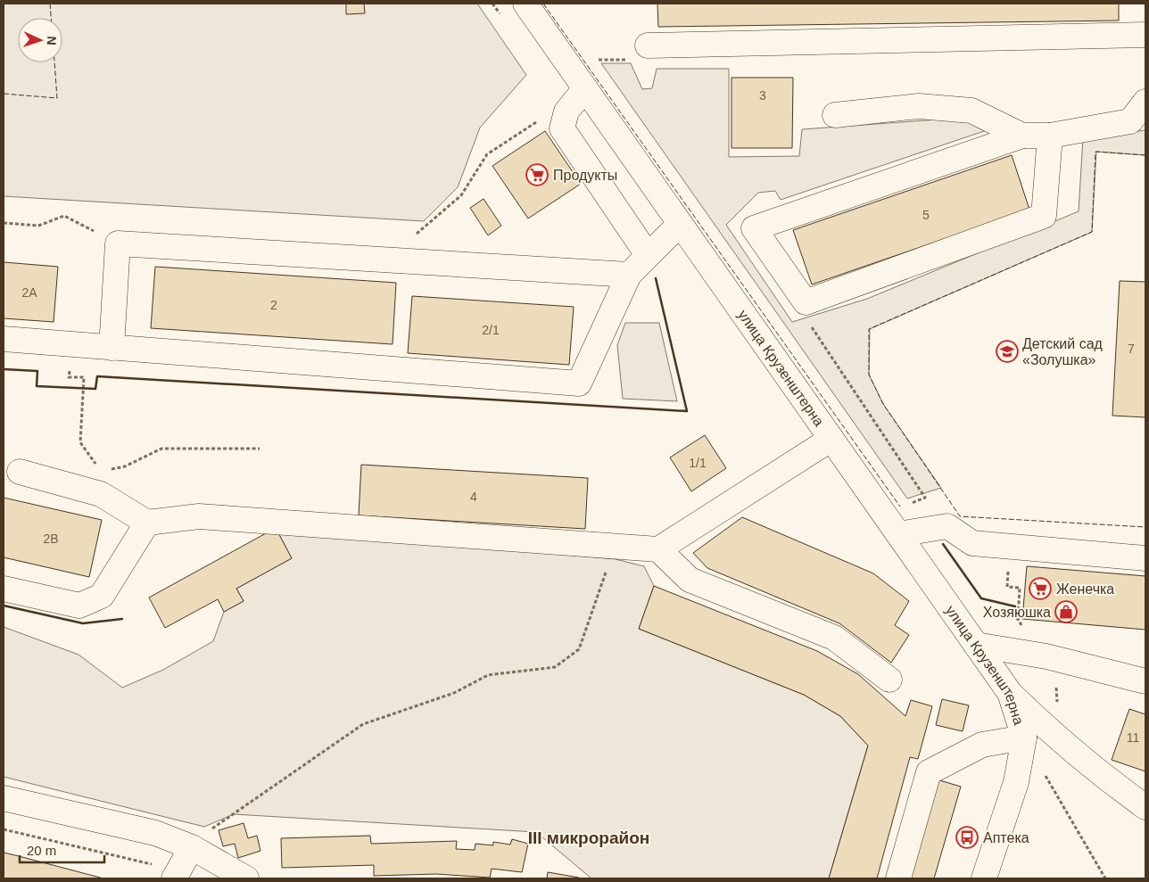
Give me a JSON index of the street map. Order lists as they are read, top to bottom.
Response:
{
  "streets": {
    "street": ["улица Крузенштерна"]
  },
  "districts": ["III микрорайон"],
  "places": {
    "supermarket": ["Продукты", "Женечка"],
    "school or university": ["Детский сад «Золушка»"],
    "shop": ["Хозяюшка"],
    "bus stop": ["Аптека"]
  },
  "house_numbers": [
    "3",
    "5",
    "2А",
    "2",
    "2/1",
    "7",
    "1/1",
    "4",
    "2В",
    "11"
  ],
  "scale_bar": "20 m",
  "north": "right"
}
